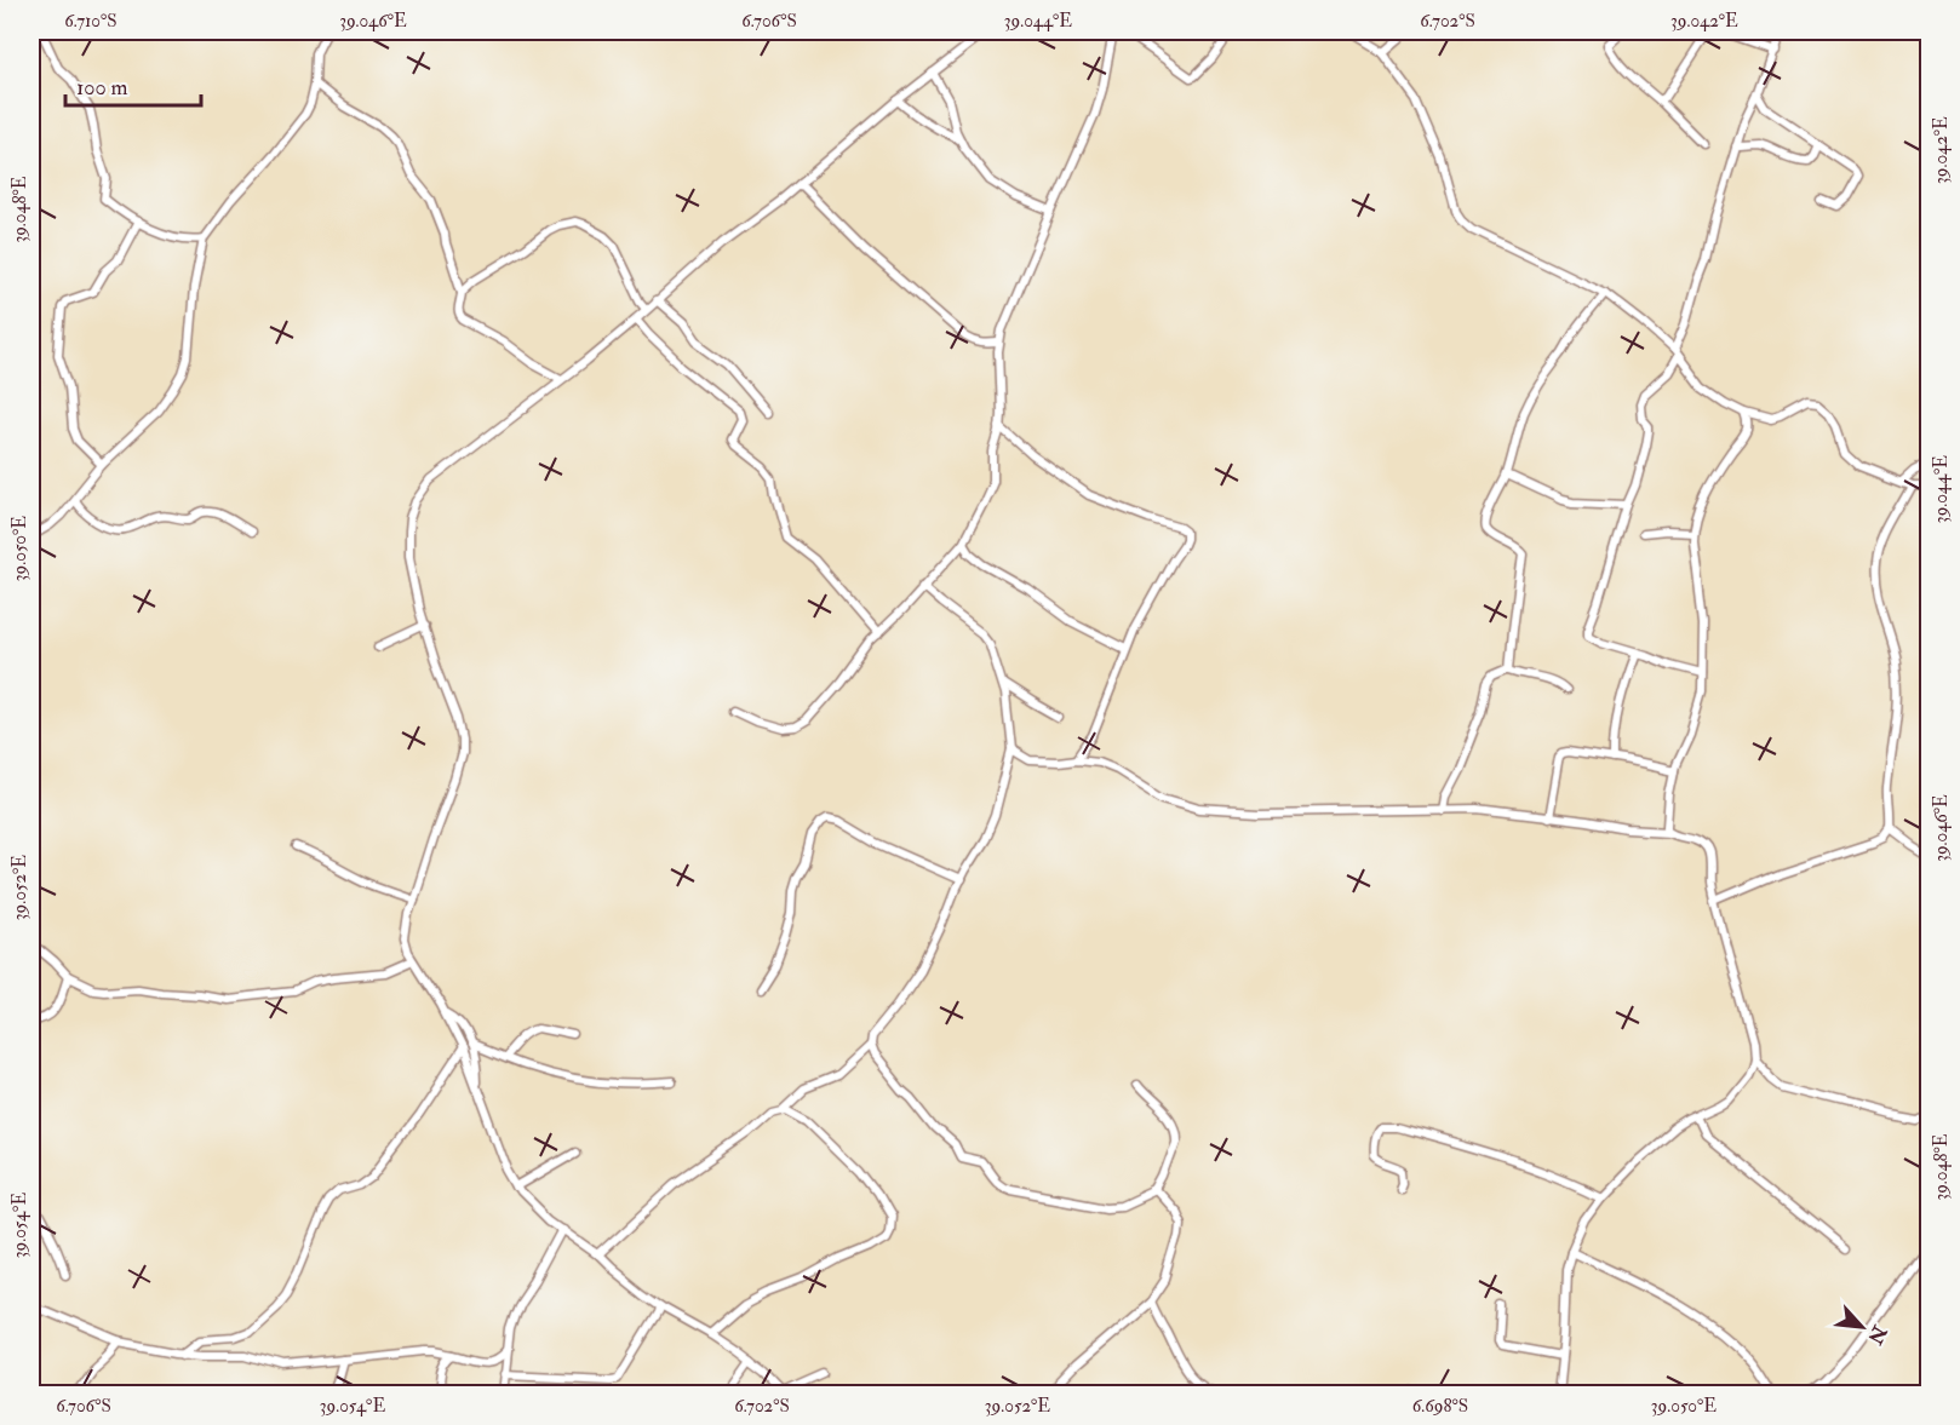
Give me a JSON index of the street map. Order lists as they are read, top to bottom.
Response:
{
  "scale_bar": "100 m",
  "north": "bottom right",
  "coordinates": [
    "6.710°S",
    "39.046°E",
    "6.706°S",
    "39.044°E",
    "6.702°S",
    "39.042°E",
    "39.048°E",
    "39.050°E",
    "39.052°E",
    "39.054°E",
    "6.698°S"
  ]
}
